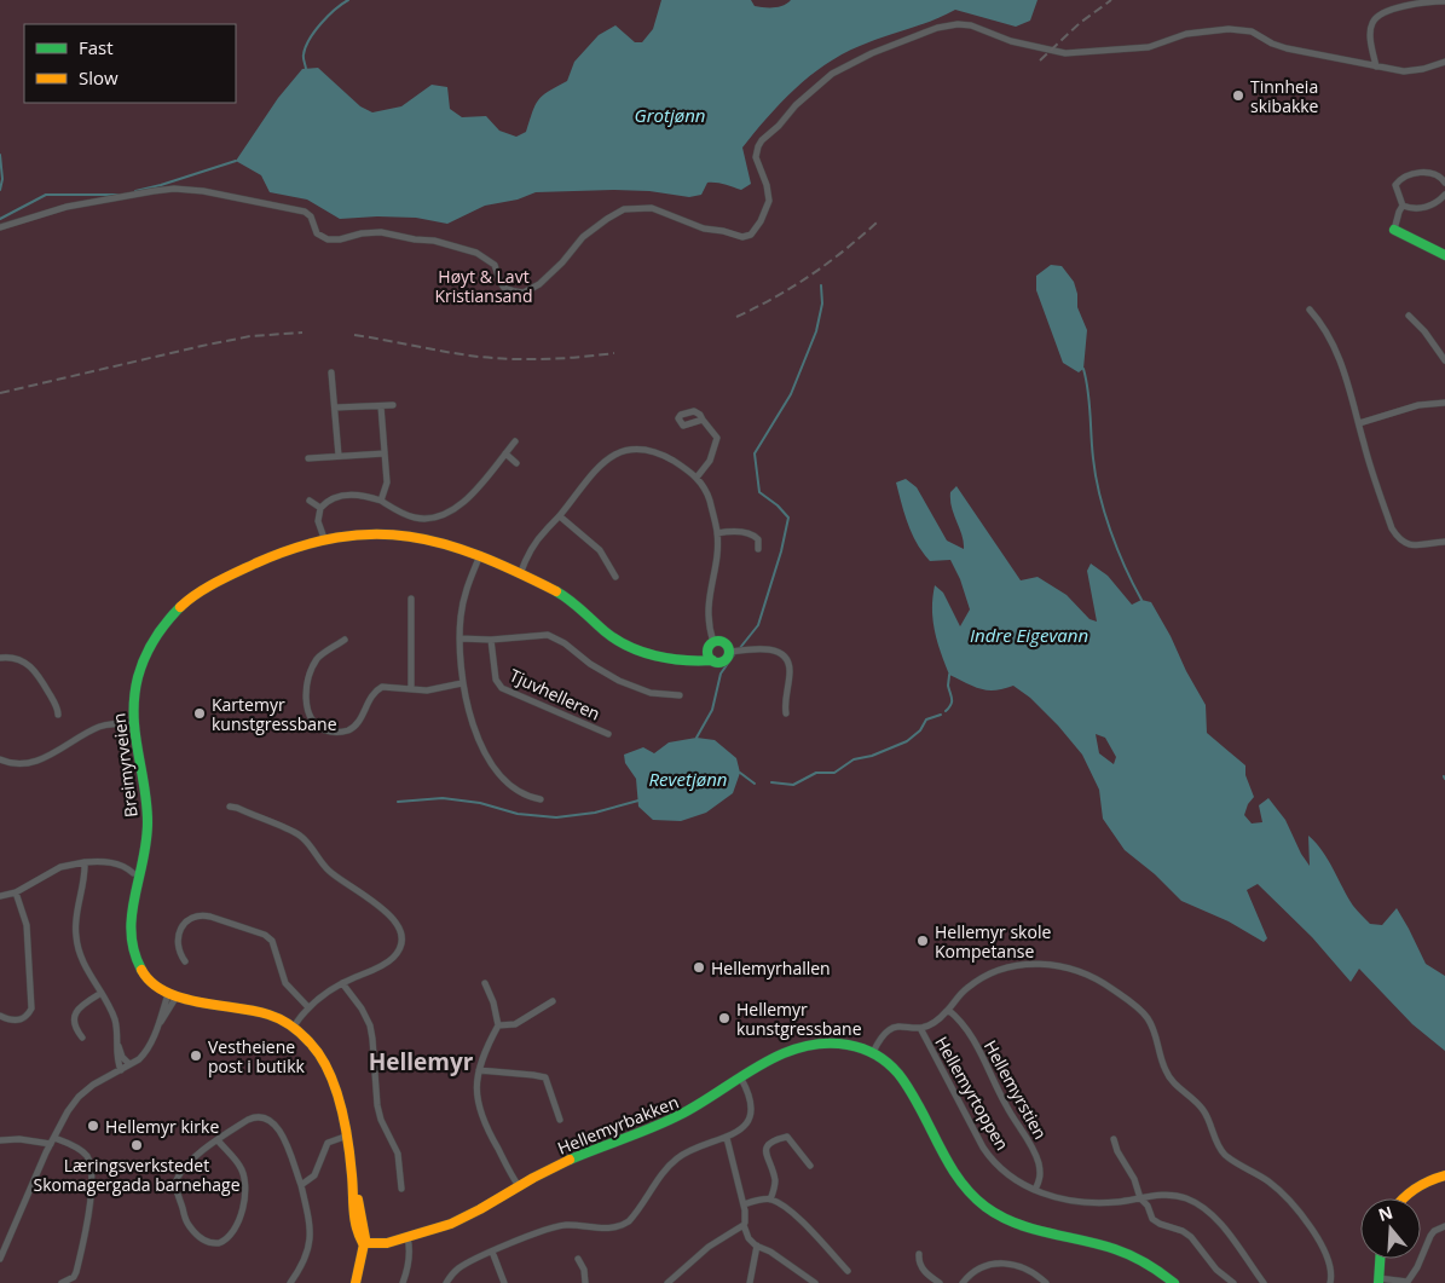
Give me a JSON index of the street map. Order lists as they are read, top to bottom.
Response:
{
  "streets": {
    "street": [
      "Tjuvhelleren",
      "Breimyrveien",
      "Hellemyrstien",
      "Hellemyrtoppen",
      "Hellemyrbakken"
    ]
  },
  "crossings": [
    ["Breimyrveien", "Hellemyrbakken"],
    ["Hellemyrstien", "Hellemyrtoppen"],
    ["Hellemyrtoppen", "Hellemyrbakken"]
  ],
  "districts": ["Hellemyr"],
  "water": ["Grotjønn", "Indre Eigevann", "Revetjønn"],
  "parks": ["Høyt & Lavt Kristiansand"],
  "places": [
    "Tinnheia skibakke",
    "Kartemyr kunstgressbane",
    "Hellemyr skole Kompetanse",
    "Hellemyrhallen",
    "Hellemyr kunstgressbane",
    "Vestheiene post i butikk",
    "Hellemyr kirke",
    "Læringsverkstedet Skomagergada barnehage"
  ],
  "legend": ["Fast", "Slow"],
  "north": "top"
}
